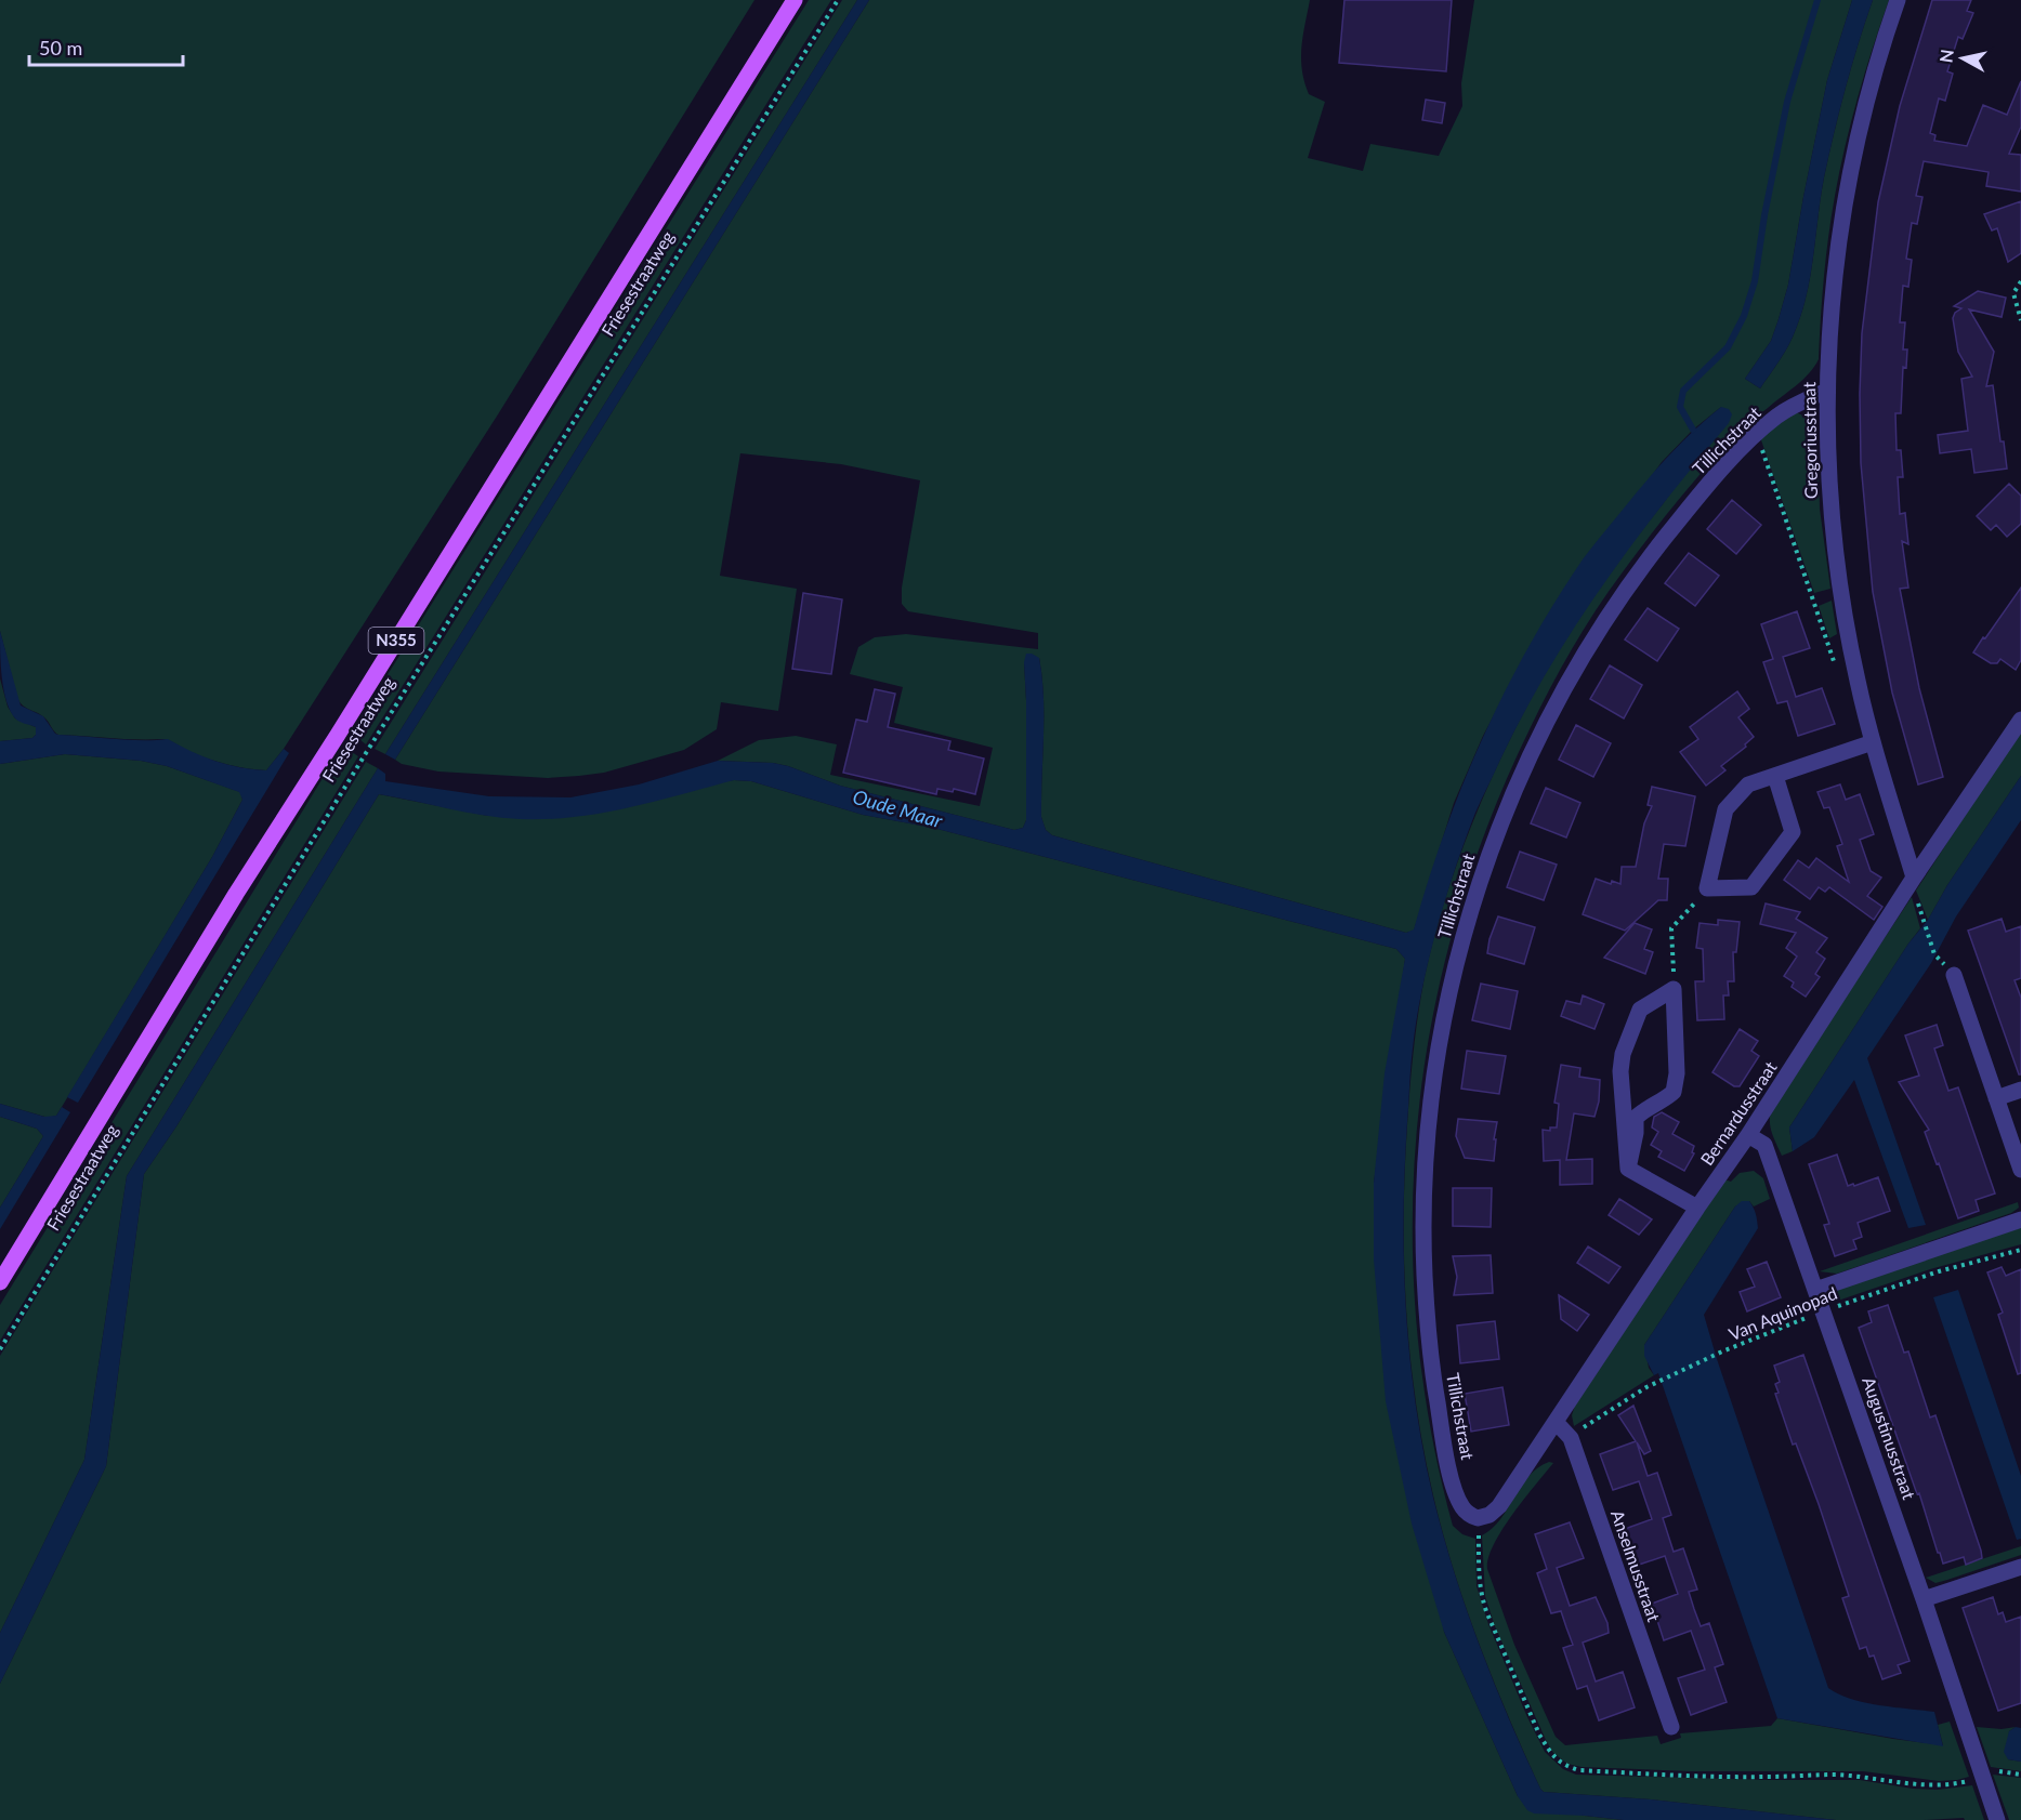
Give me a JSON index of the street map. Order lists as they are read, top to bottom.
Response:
{
  "streets": {
    "main road": ["Friesestraatweg", "N355"],
    "street": [
      "Tillichstraat",
      "Gregoriusstraat",
      "Bernardusstraat",
      "Augustinusstraat",
      "Anselmusstraat"
    ],
    "path": ["Van Aquinopad"]
  },
  "crossings": [
    ["Tillichstraat", "Gregoriusstraat"],
    ["Tillichstraat", "Bernardusstraat"],
    ["Gregoriusstraat", "Bernardusstraat"],
    ["Bernardusstraat", "Augustinusstraat"],
    ["Bernardusstraat", "Anselmusstraat"],
    ["Van Aquinopad", "Augustinusstraat"],
    ["Van Aquinopad", "Anselmusstraat"]
  ],
  "water": ["Oude Maar"],
  "scale_bar": "50 m",
  "north": "left"
}
